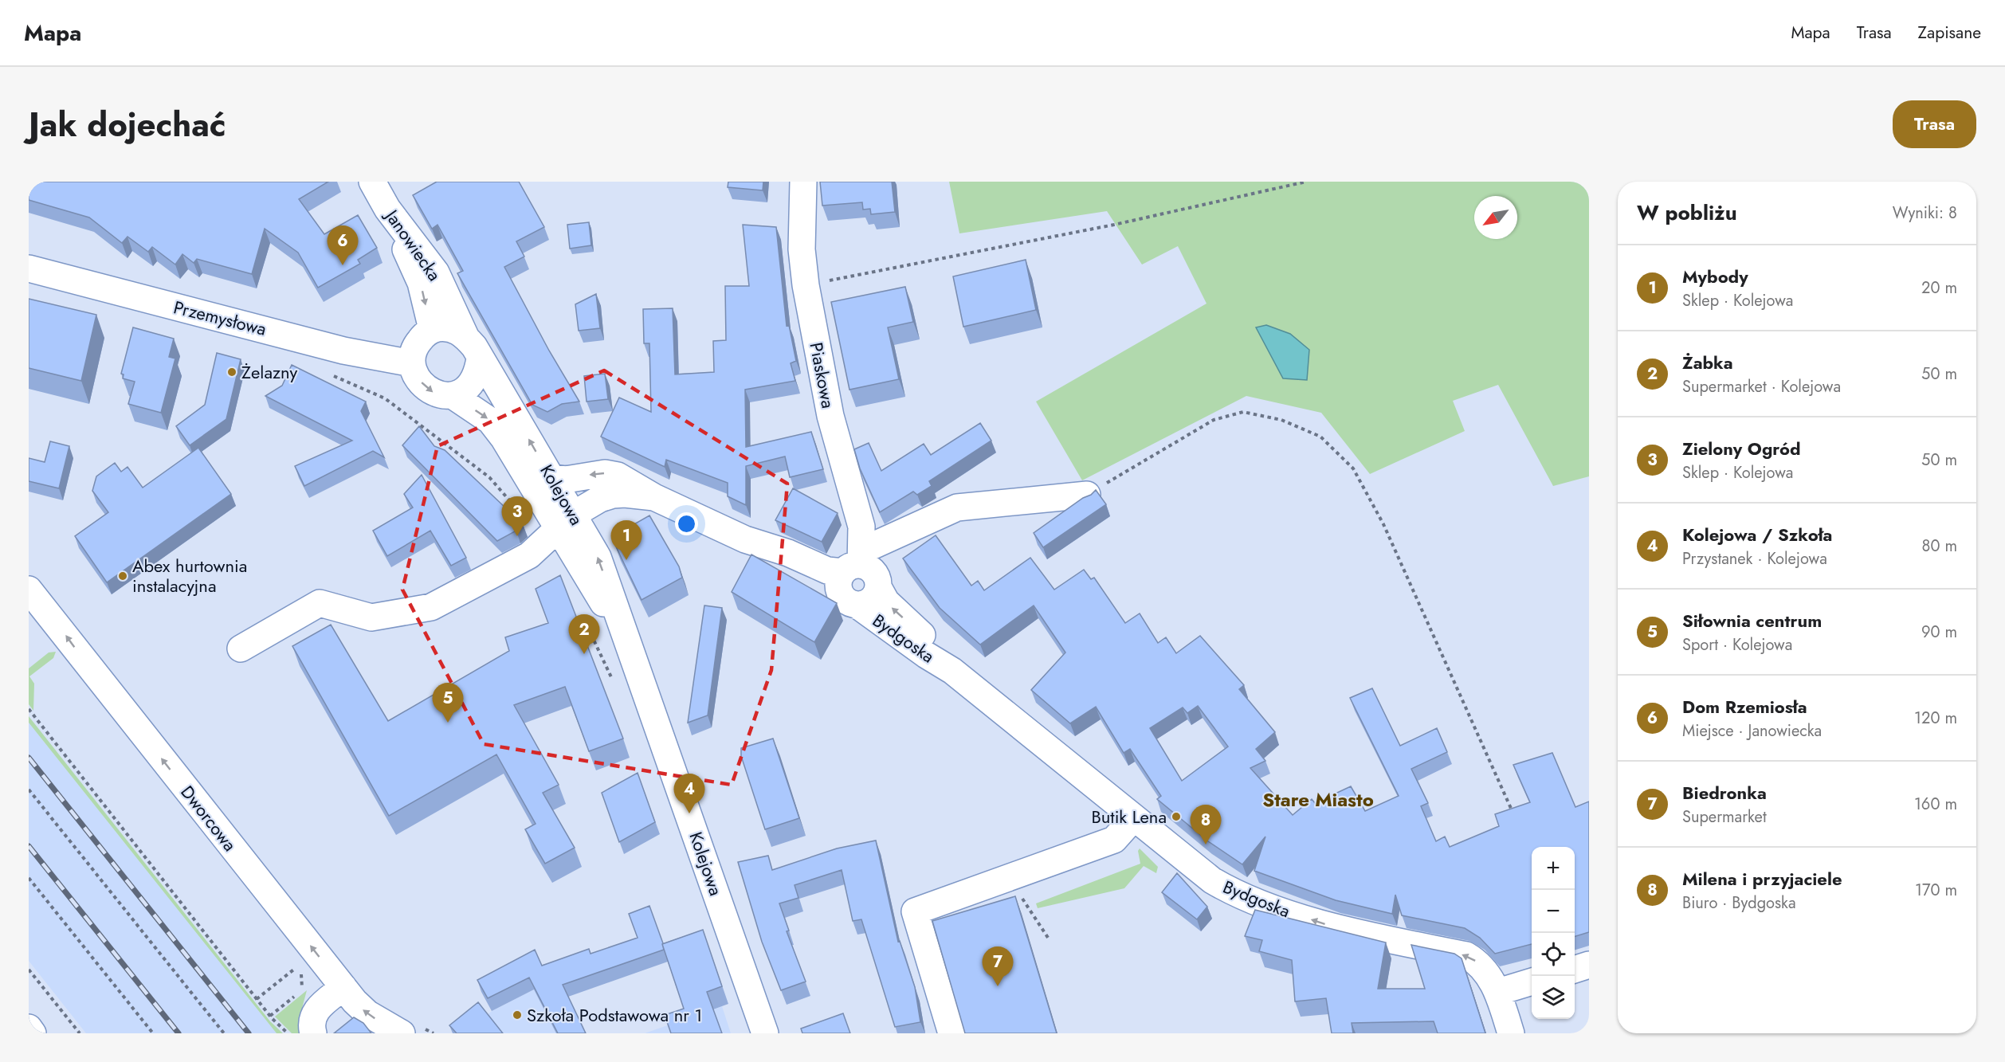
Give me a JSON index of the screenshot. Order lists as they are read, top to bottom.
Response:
{
  "streets": {
    "street": [
      "Janowiecka",
      "Przemysłowa",
      "Piaskowa",
      "Kolejowa",
      "Bydgoska",
      "Dworcowa"
    ]
  },
  "crossings": [
    ["Janowiecka", "Przemysłowa"],
    ["Janowiecka", "Kolejowa"],
    ["Przemysłowa", "Kolejowa"],
    ["Piaskowa", "Bydgoska"],
    ["Kolejowa", "Bydgoska"]
  ],
  "one_way": ["Dworcowa"],
  "districts": ["Stare Miasto"],
  "places": [
    "Żelazny",
    "Abex hurtownia instalacyjna",
    "Butik Lena",
    "Szkoła Podstawowa nr 1"
  ],
  "north": "bottom left",
  "page": {
    "header": "Mapa",
    "nav": ["Mapa", "Trasa", "Zapisane"],
    "title": "Jak dojechać",
    "buttons": "Trasa",
    "heading": ["W pobliżu", "Wyniki: 8"],
    "pins": [
      "6",
      "3",
      "1",
      "2",
      "5",
      "4",
      "8",
      "7"
    ],
    "list": [
      {
        "mark": "1",
        "name": "Mybody",
        "note": "Sklep · Kolejowa",
        "value": "20 m"
      },
      {
        "mark": "2",
        "name": "Żabka",
        "note": "Supermarket · Kolejowa",
        "value": "50 m"
      },
      {
        "mark": "3",
        "name": "Zielony Ogród",
        "note": "Sklep · Kolejowa",
        "value": "50 m"
      },
      {
        "mark": "4",
        "name": "Kolejowa / Szkoła",
        "note": "Przystanek · Kolejowa",
        "value": "80 m"
      },
      {
        "mark": "5",
        "name": "Siłownia centrum",
        "note": "Sport · Kolejowa",
        "value": "90 m"
      },
      {
        "mark": "6",
        "name": "Dom Rzemiosła",
        "note": "Miejsce · Janowiecka",
        "value": "120 m"
      },
      {
        "mark": "7",
        "name": "Biedronka",
        "note": "Supermarket",
        "value": "160 m"
      },
      {
        "mark": "8",
        "name": "Milena i przyjaciele",
        "note": "Biuro · Bydgoska",
        "value": "170 m"
      }
    ],
    "map_buttons": ["+", "−"]
  }
}
